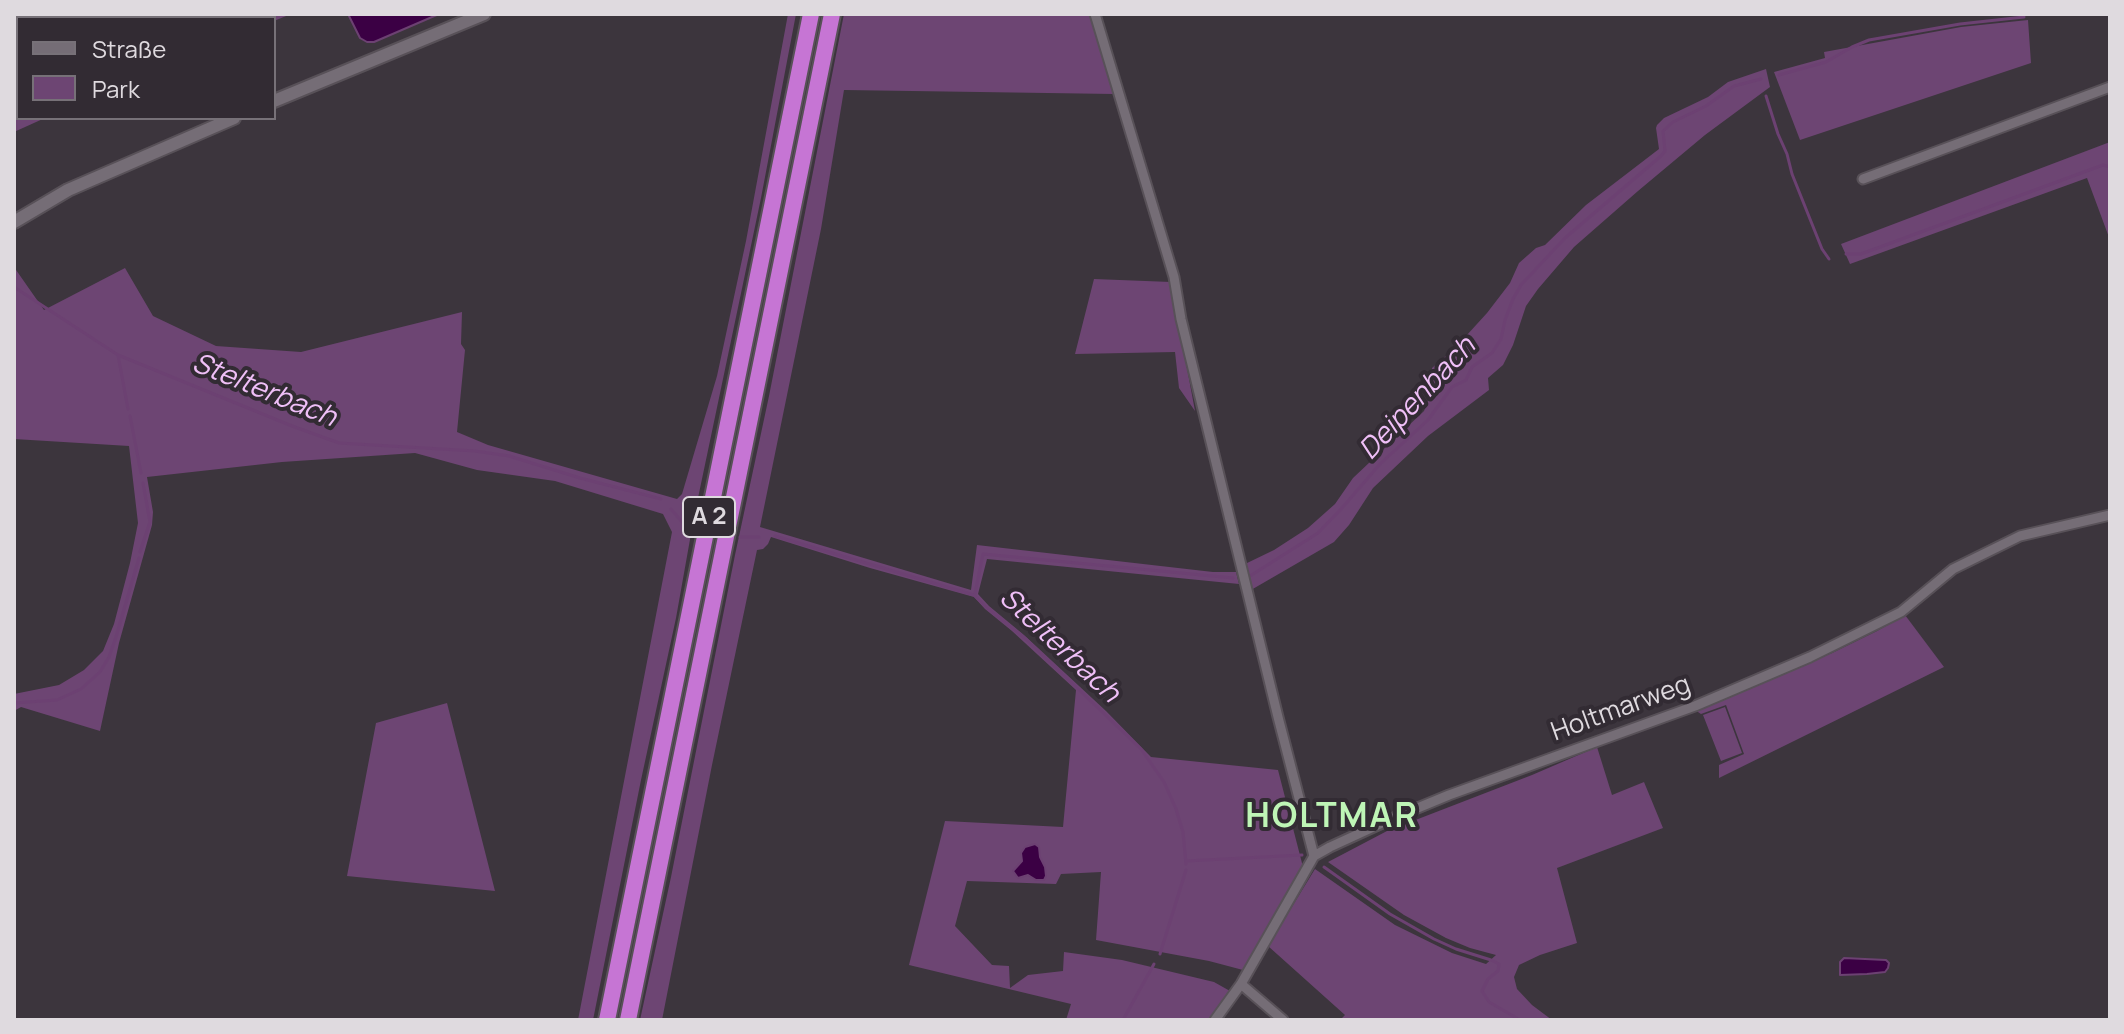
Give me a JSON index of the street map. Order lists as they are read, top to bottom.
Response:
{
  "streets": {
    "highway": ["A 2"],
    "street": ["Holtmarweg"]
  },
  "districts": ["HOLTMAR"],
  "water": ["Stelterbach", "Deipenbach"],
  "legend": ["Straße", "Park"]
}
